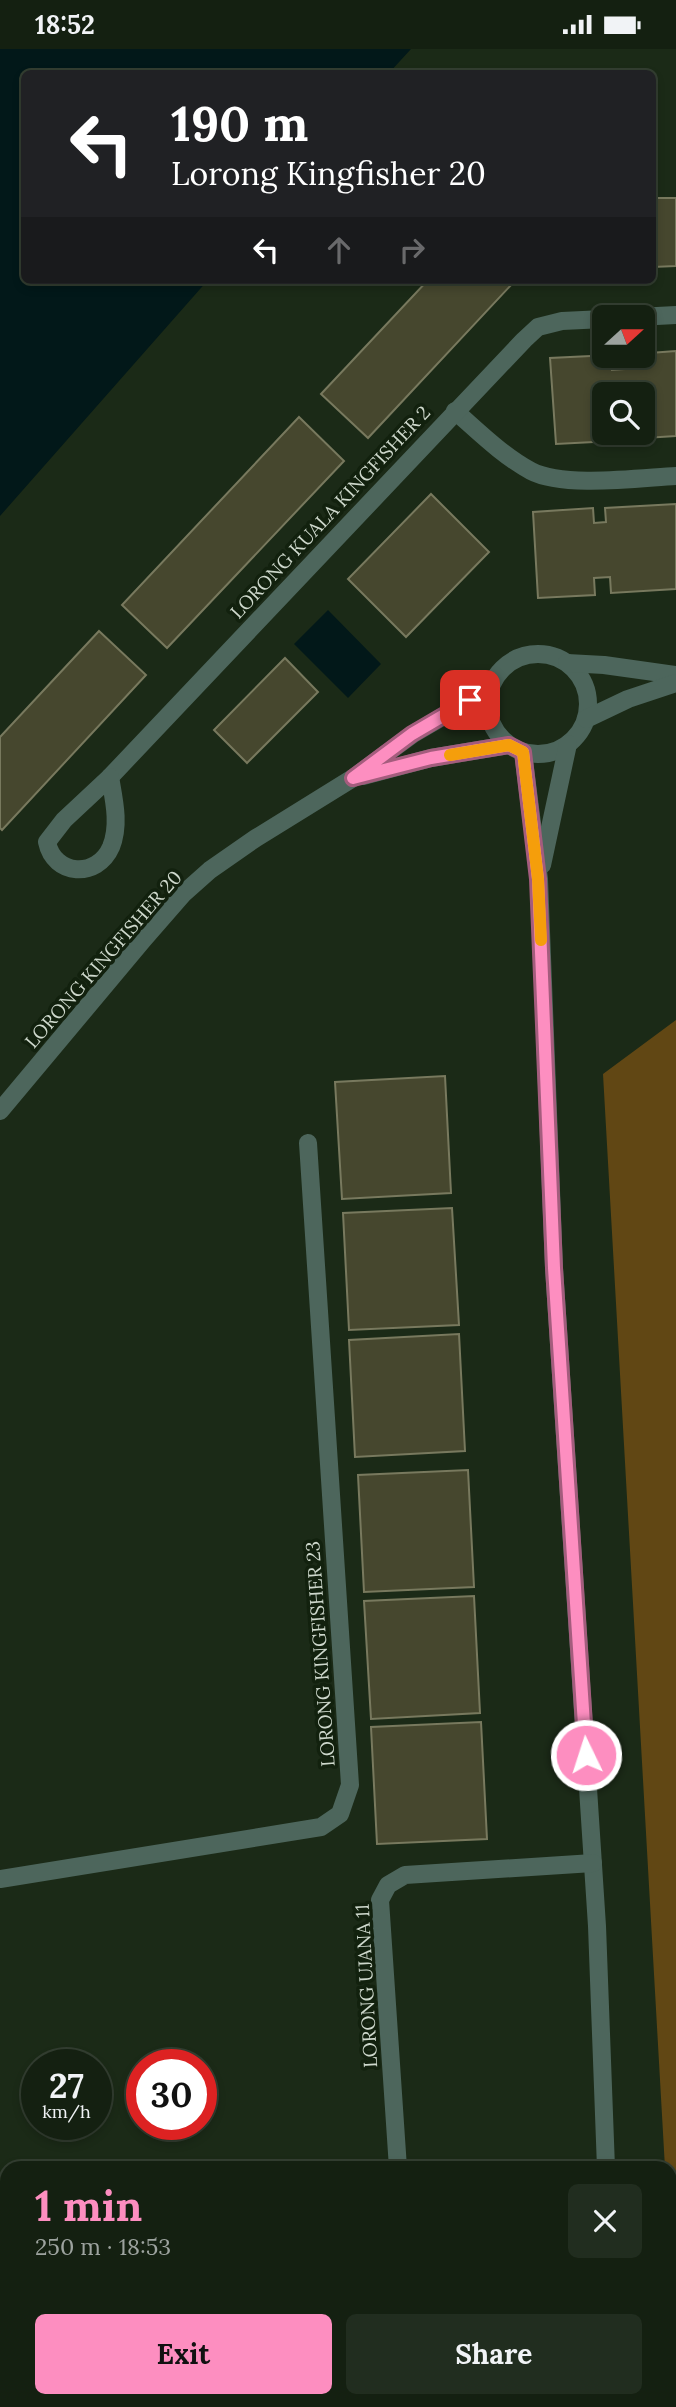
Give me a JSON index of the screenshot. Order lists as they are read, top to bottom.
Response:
{
  "streets": {
    "street": [
      "LORONG KUALA KINGFISHER 2",
      "LORONG KINGFISHER 20",
      "LORONG KINGFISHER 23",
      "LORONG UJANA 11"
    ]
  },
  "north": "right",
  "page": {
    "status": "18:52",
    "turn": ["190 m", "Lorong Kingfisher 20"],
    "speed": "27 km/h",
    "limit": "30",
    "heading": ["1 min", "250 m · 18:53"],
    "buttons": ["Exit", "Share"]
  }
}
